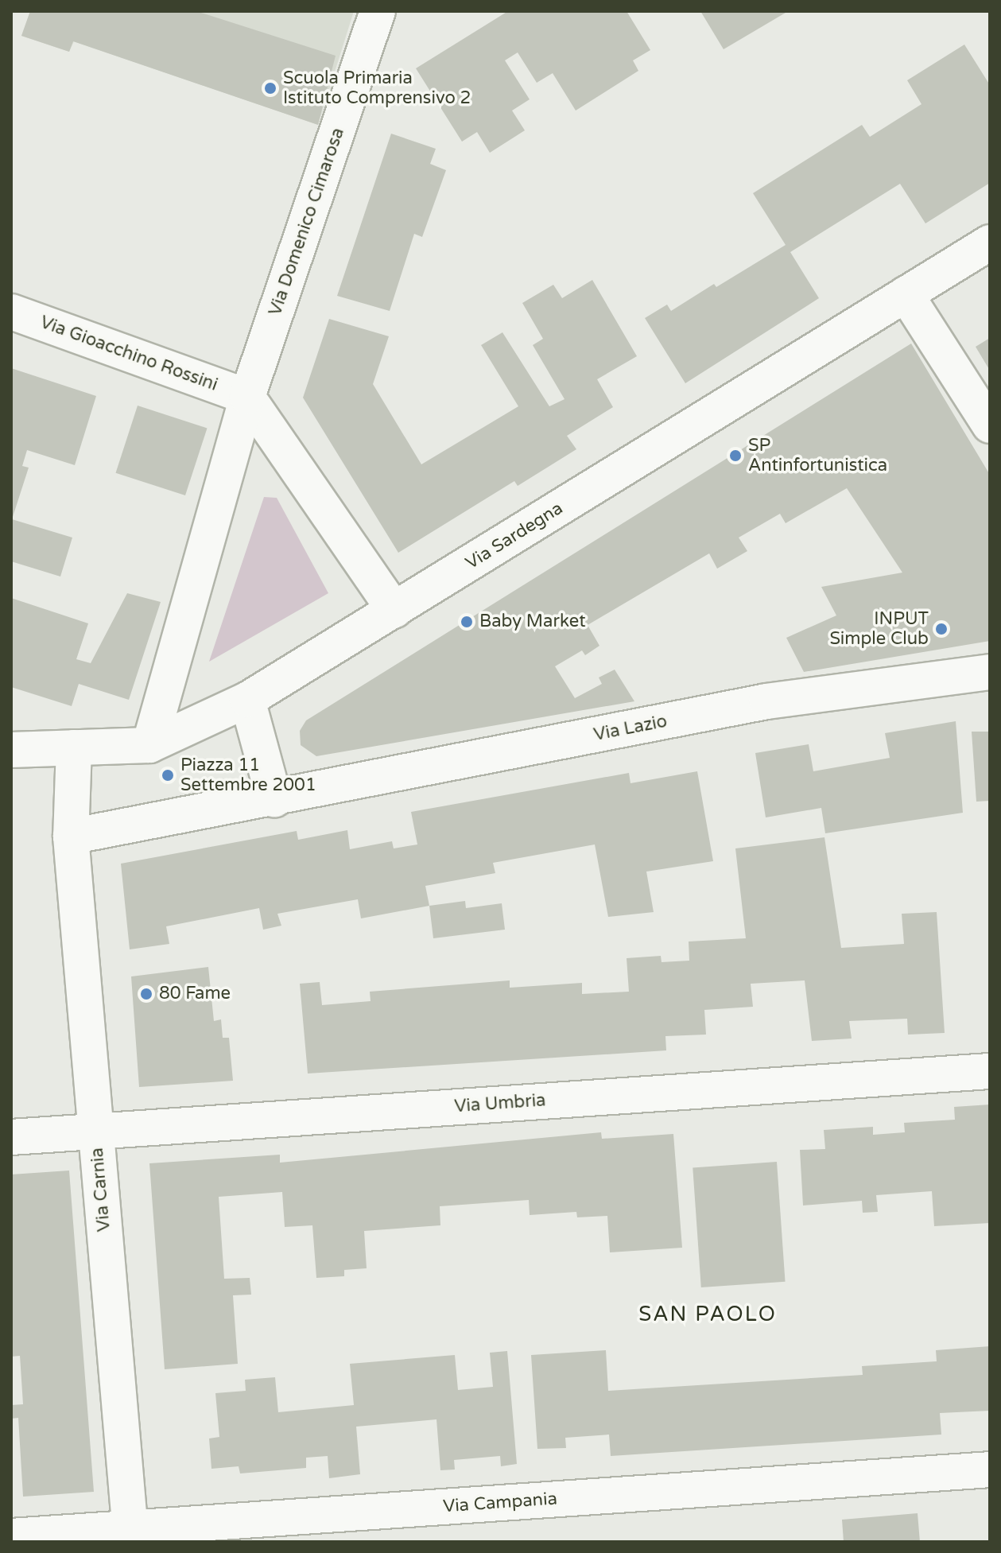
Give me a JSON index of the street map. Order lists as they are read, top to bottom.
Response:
{
  "streets": {
    "street": [
      "Via Domenico Cimarosa",
      "Via Gioacchino Rossini",
      "Via Sardegna",
      "Via Lazio",
      "Via Umbria",
      "Via Carnia",
      "Via Campania"
    ]
  },
  "crossings": [
    ["Via Domenico Cimarosa", "Via Gioacchino Rossini"],
    ["Via Domenico Cimarosa", "Via Sardegna"],
    ["Via Umbria", "Via Carnia"],
    ["Via Carnia", "Via Campania"]
  ],
  "districts": ["SAN PAOLO"],
  "places": [
    "Scuola Primaria Istituto Comprensivo 2",
    "SP Antinfortunistica",
    "Baby Market",
    "INPUT Simple Club",
    "Piazza 11 Settembre 2001",
    "80 Fame"
  ]
}
